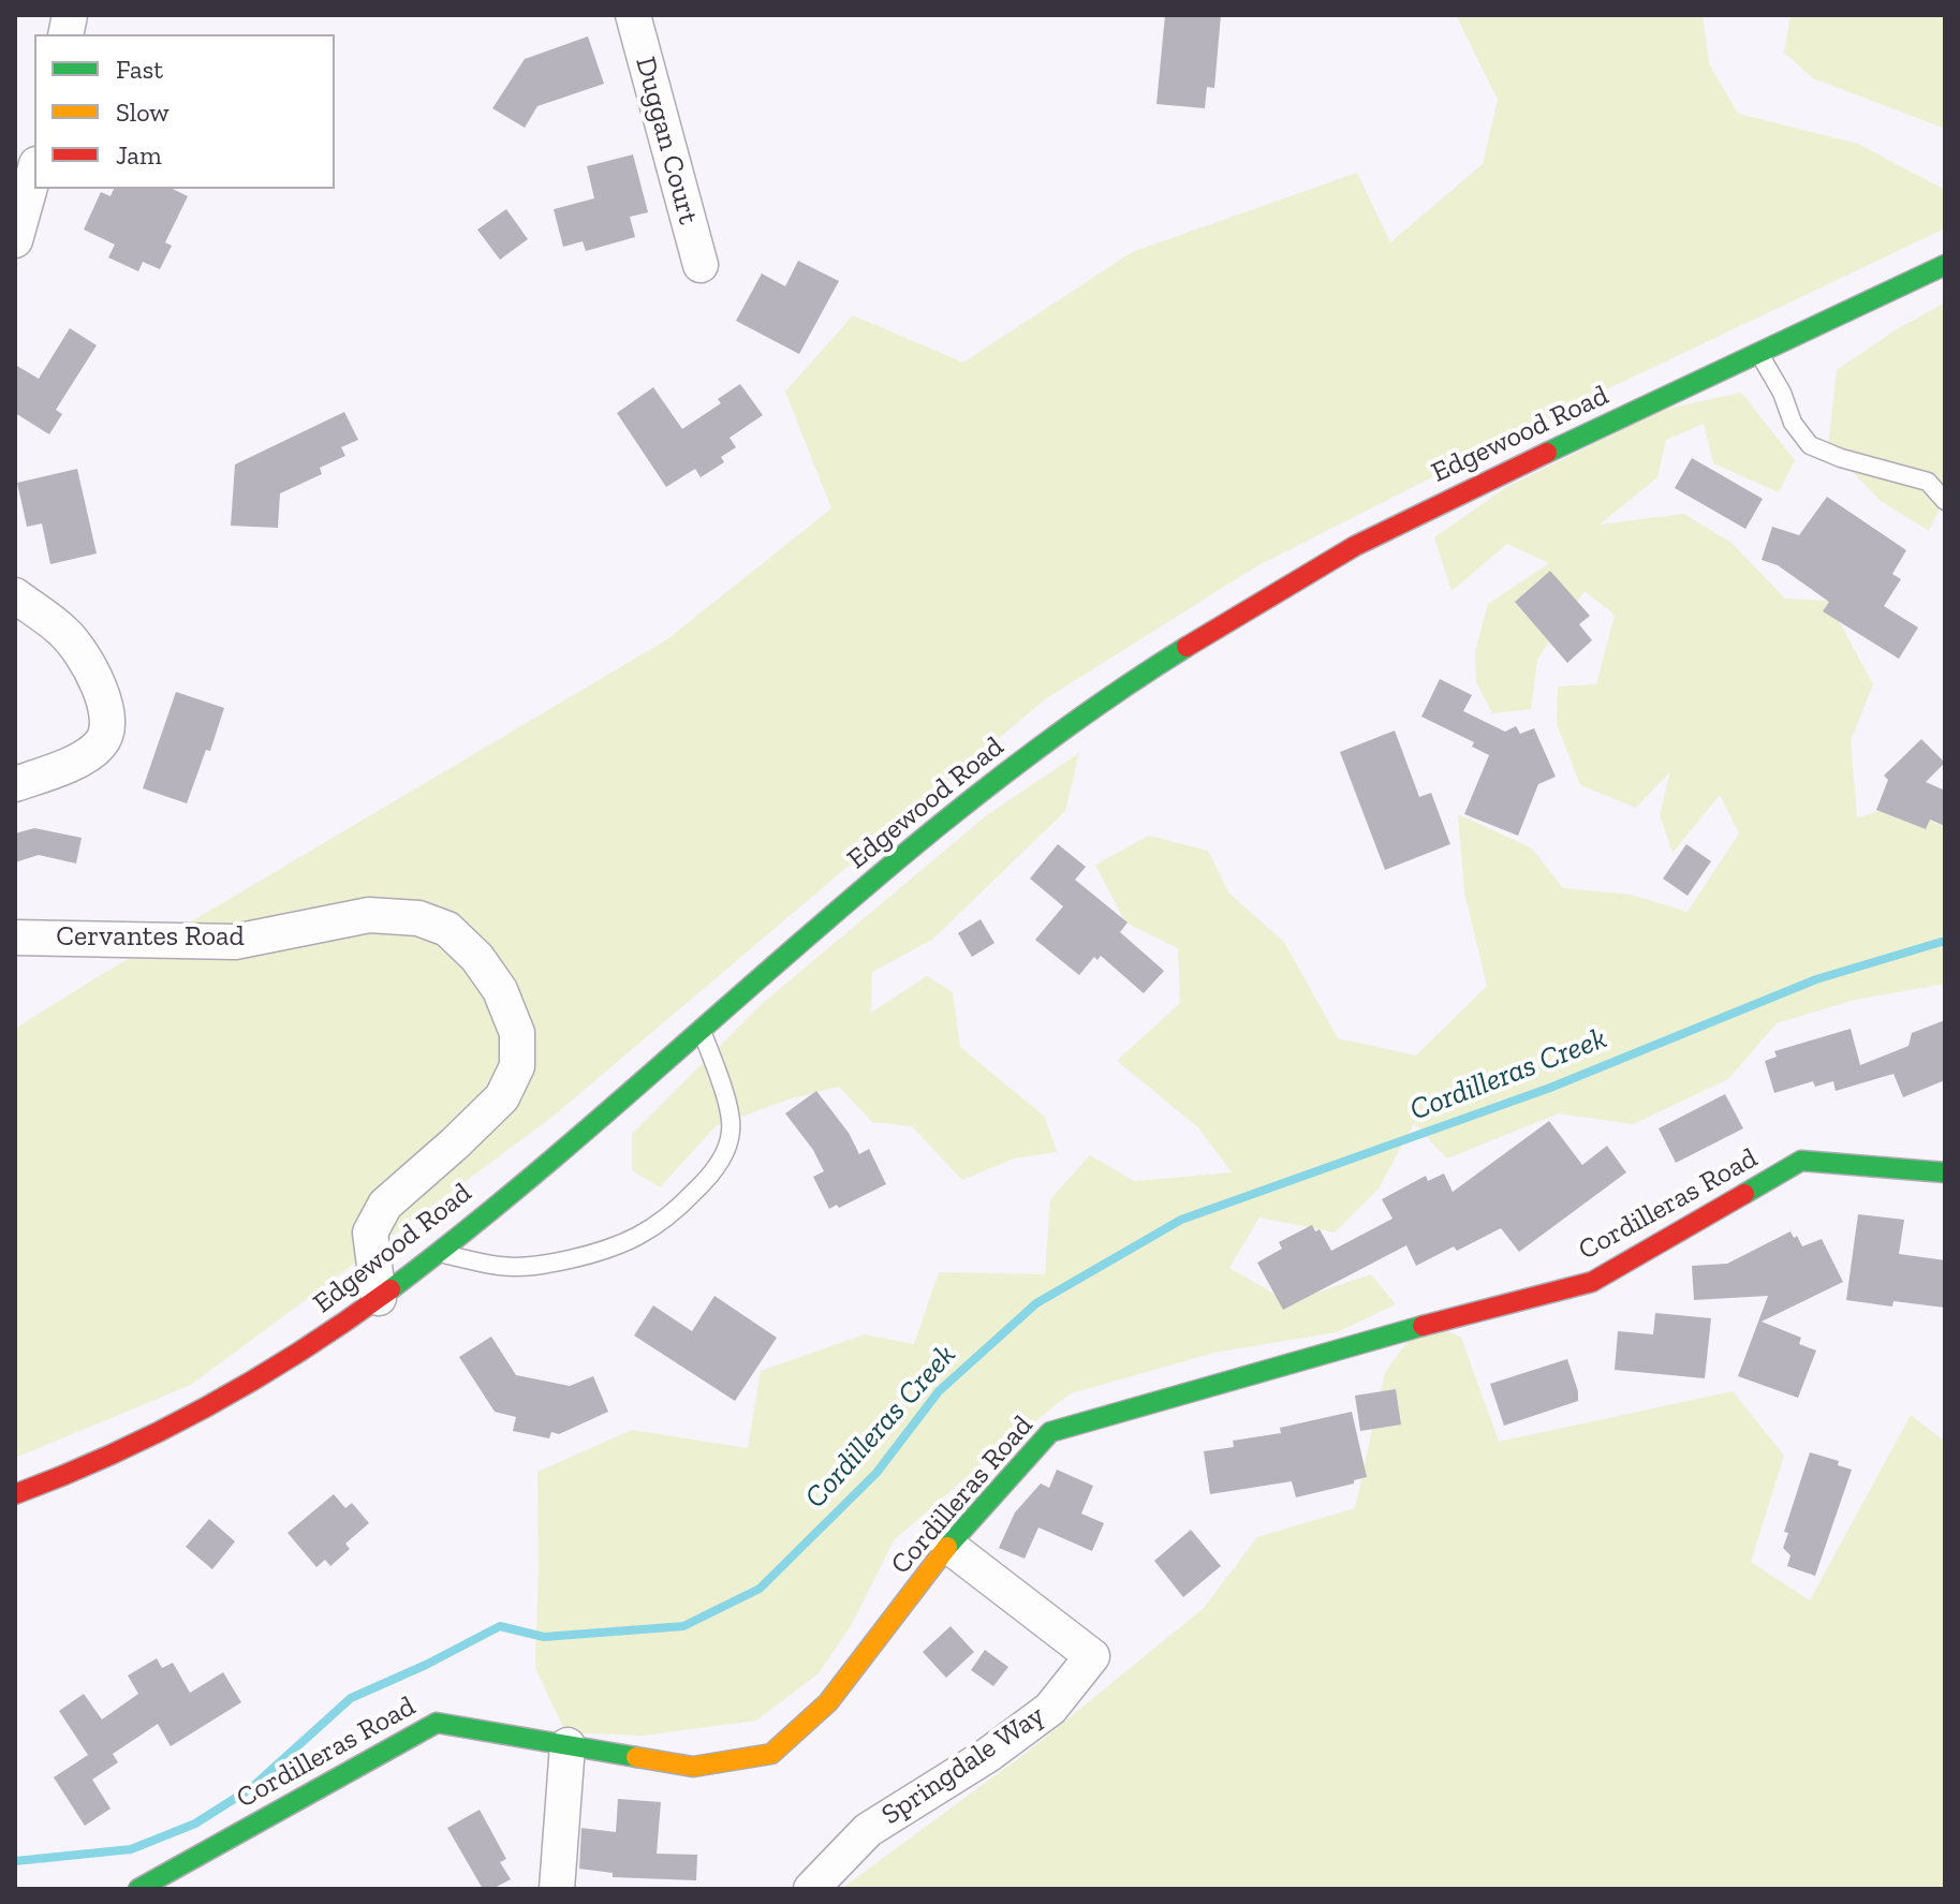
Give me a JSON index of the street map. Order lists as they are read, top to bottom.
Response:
{
  "streets": {
    "main road": ["Edgewood Road", "Cordilleras Road"],
    "street": ["Duggan Court", "Cervantes Road", "Springdale Way"]
  },
  "crossings": [
    ["Edgewood Road", "Cervantes Road"],
    ["Cordilleras Road", "Springdale Way"]
  ],
  "water": ["Cordilleras Creek"],
  "legend": ["Fast", "Slow", "Jam"]
}
